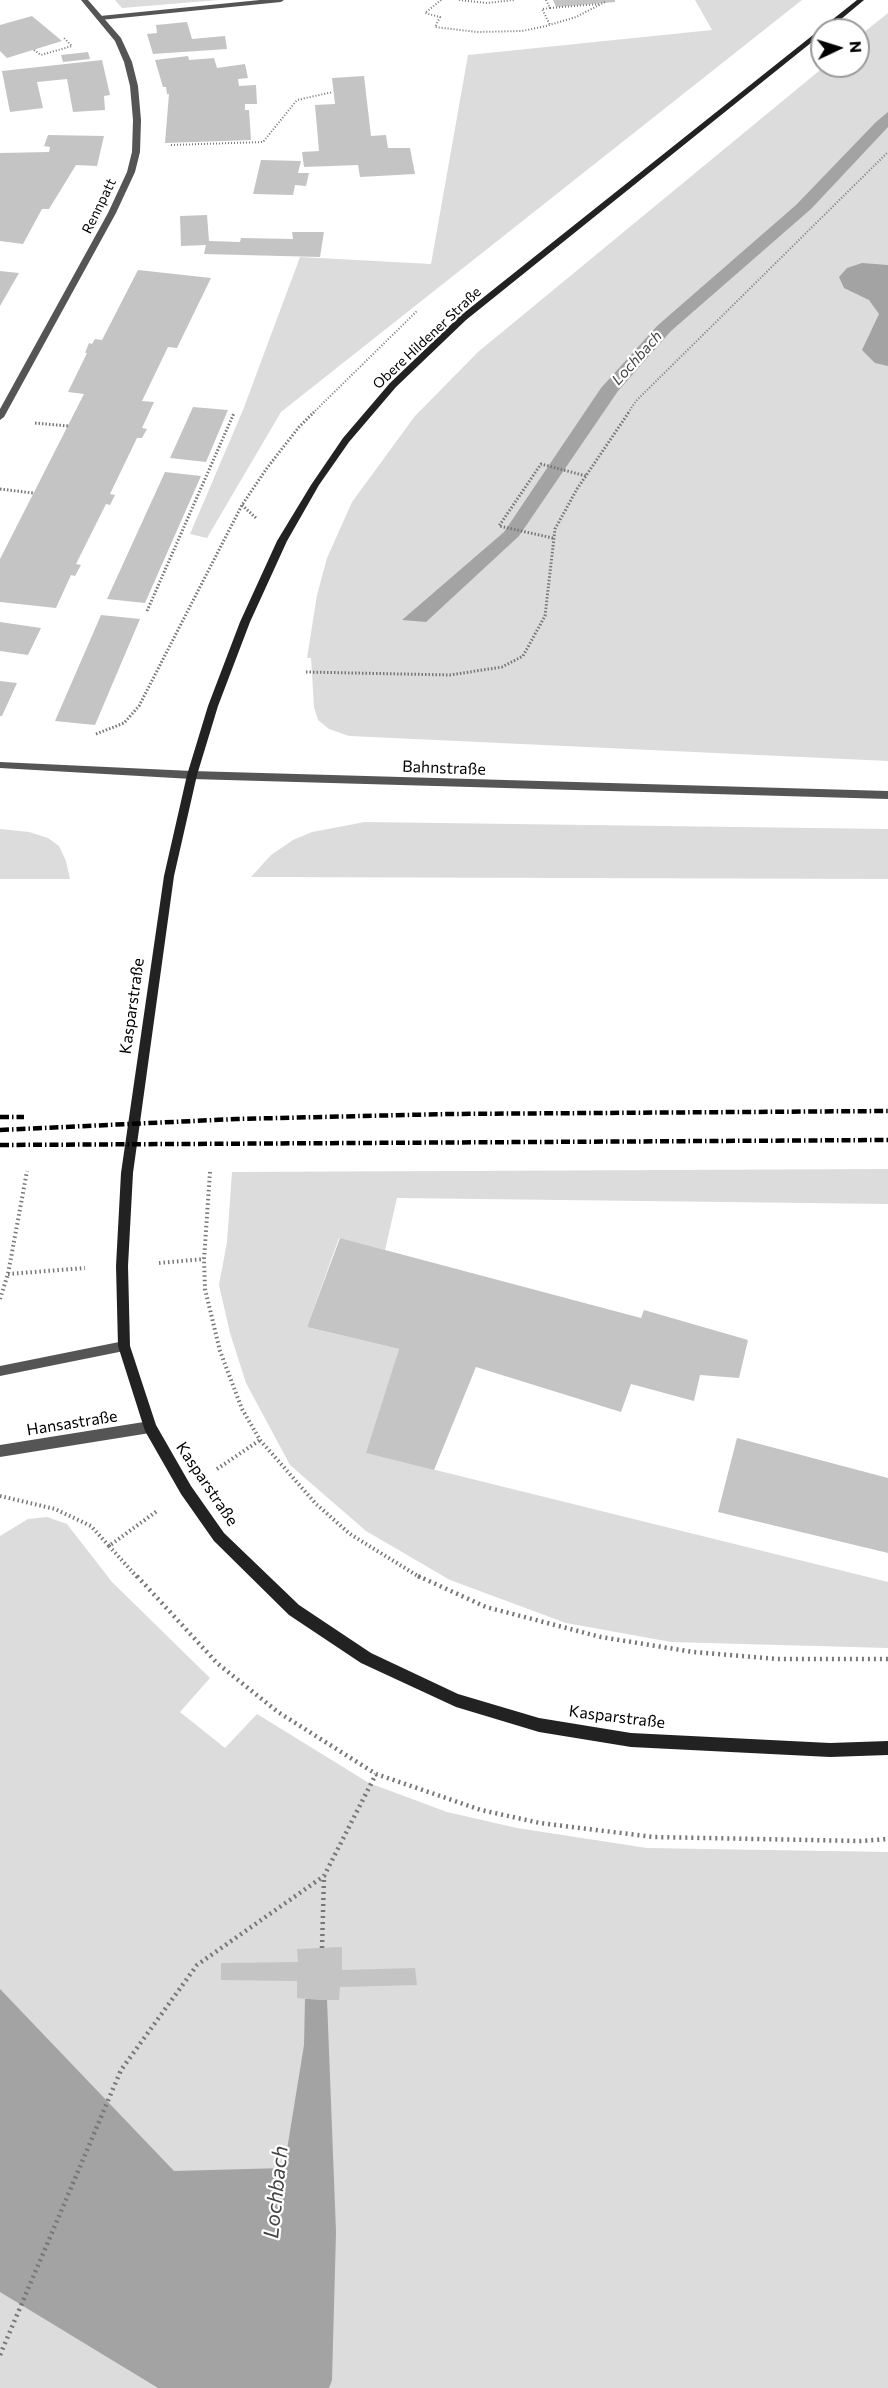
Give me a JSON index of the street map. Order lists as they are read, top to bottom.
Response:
{
  "streets": {
    "main road": ["Obere Hildener Straße", "Kasparstraße"],
    "street": ["Rennpatt", "Bahnstraße", "Hansastraße"]
  },
  "crossings": [
    ["Obere Hildener Straße", "Bahnstraße"],
    ["Obere Hildener Straße", "Kasparstraße"],
    ["Bahnstraße", "Kasparstraße"],
    ["Kasparstraße", "Hansastraße"]
  ],
  "water": ["Lochbach"],
  "north": "right"
}
